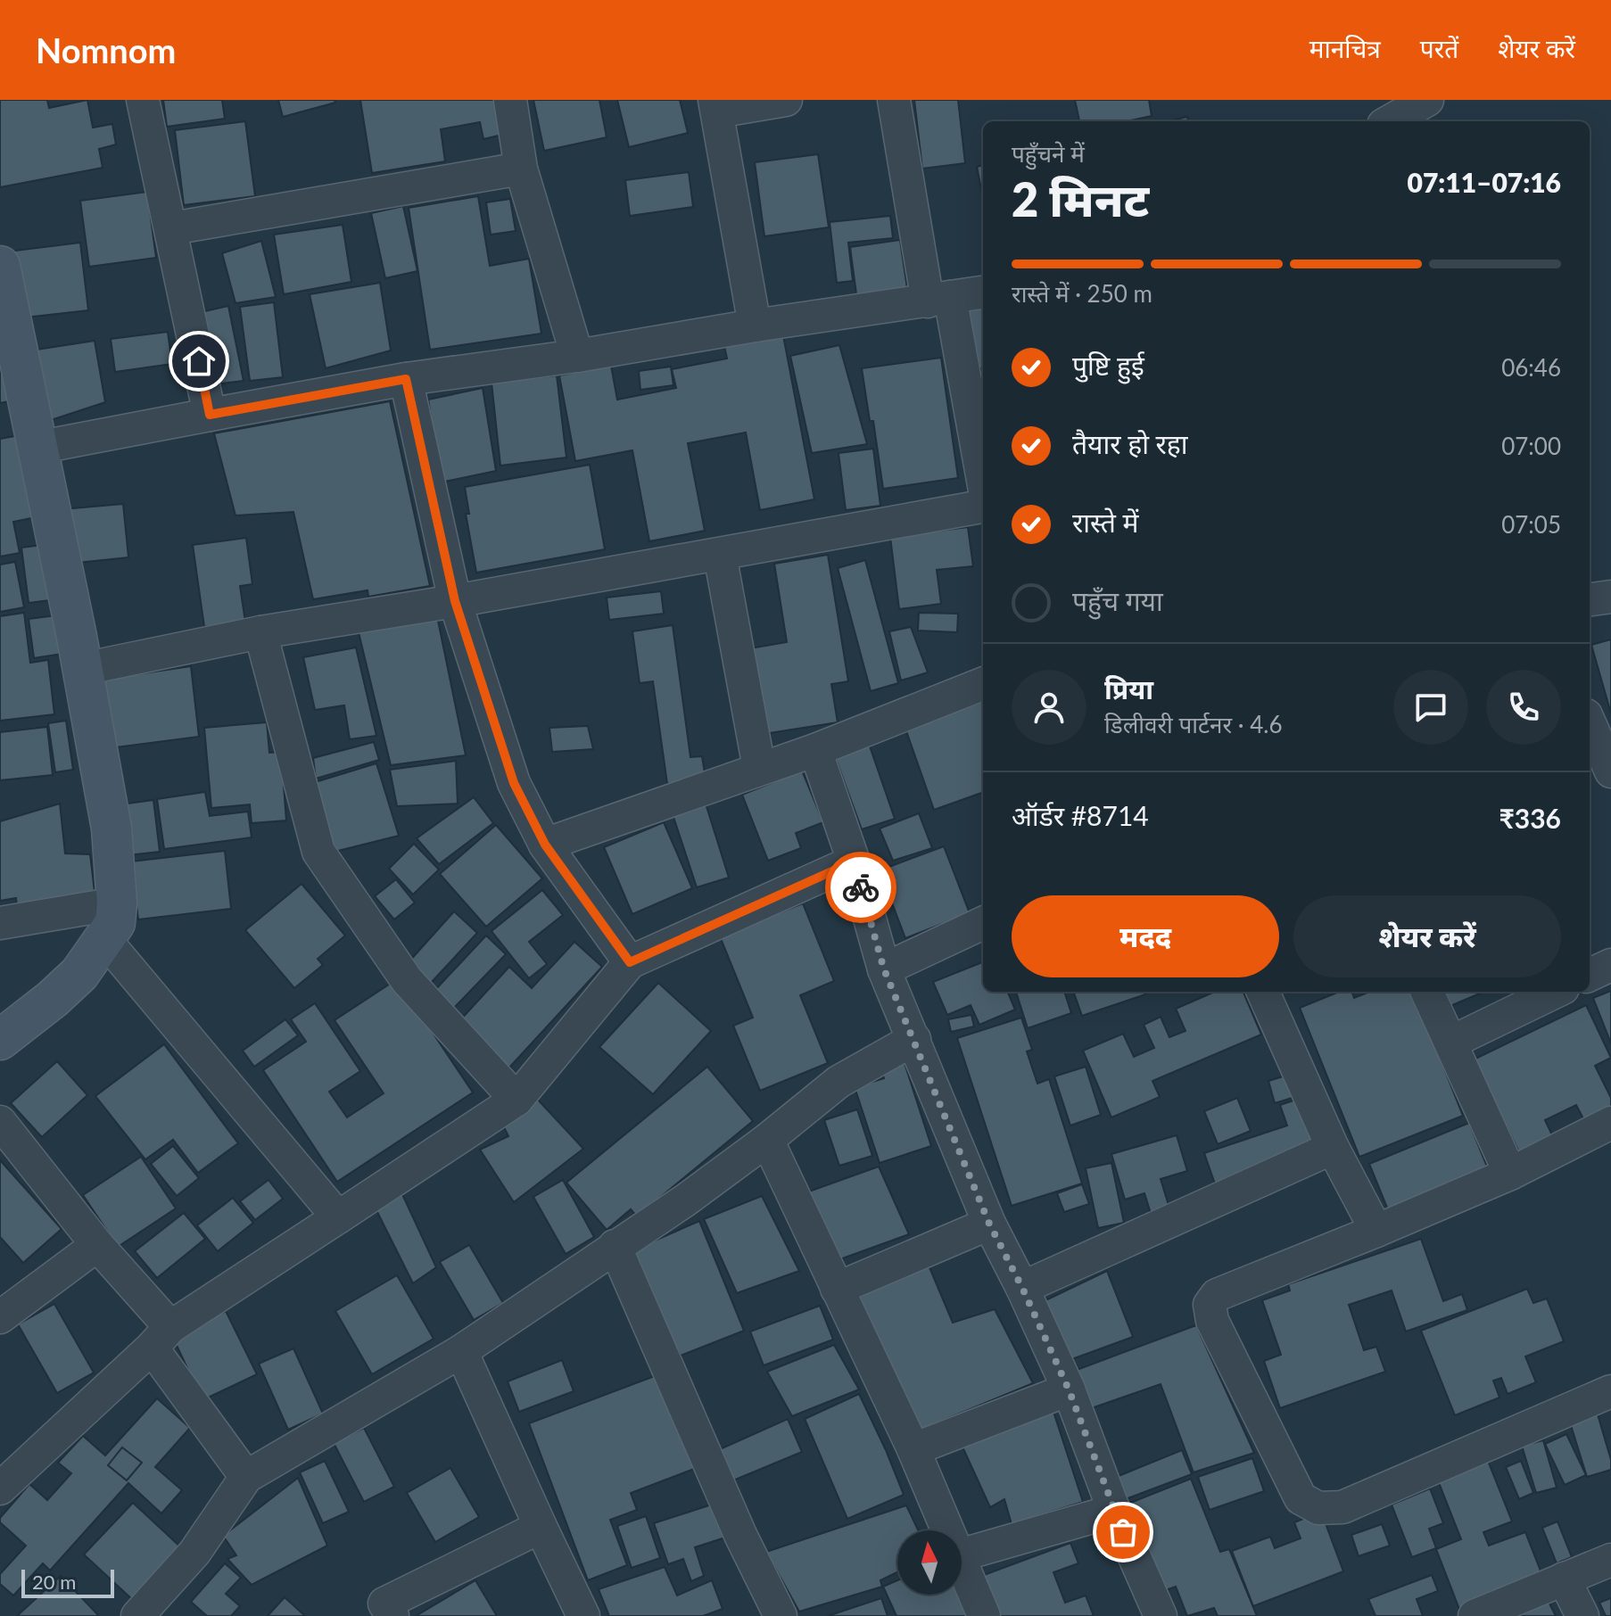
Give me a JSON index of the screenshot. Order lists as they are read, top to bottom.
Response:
{
  "scale_bar": "20 m",
  "north": "top",
  "page": {
    "header": "Nomnom",
    "nav": ["मानचित्र", "परतें", "शेयर करें"],
    "heading": ["2 मिनट", "पहुँचने में", "07:11–07:16"],
    "panel": [
      "प्रिया",
      "डिलीवरी पार्टनर · 4.6",
      "ऑर्डर #8714",
      "₹336"
    ],
    "bar": "रास्ते में · 250 m",
    "list": [
      ["पुष्टि हुई", "06:46"],
      ["तैयार हो रहा", "07:00"],
      ["रास्ते में", "07:05"],
      "पहुँच गया"
    ],
    "buttons": ["मदद", "शेयर करें"],
    "scale": "20 m"
  }
}
